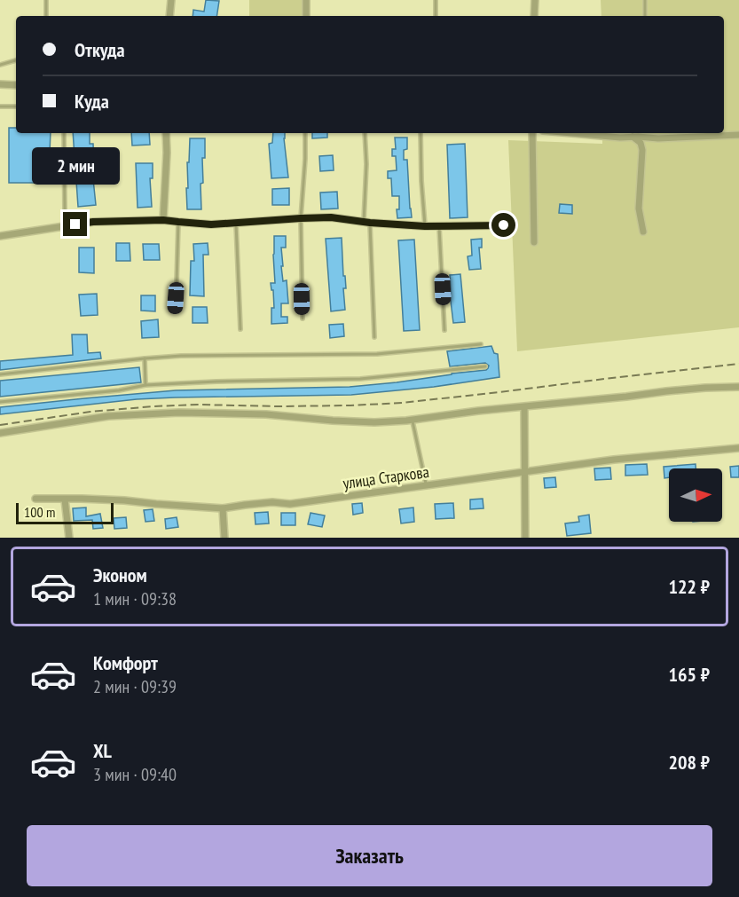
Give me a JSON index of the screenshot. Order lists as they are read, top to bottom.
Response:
{
  "streets": {
    "street": ["улица Старкова"]
  },
  "scale_bar": "100 m",
  "north": "right",
  "page": {
    "banner": ["Откуда", "Куда"],
    "bubble": "2 мин",
    "scale": "100 m",
    "list": [
      {
        "name": "Эконом",
        "note": "1 мин · 09:38",
        "value": "122 ₽"
      },
      {
        "name": "Комфорт",
        "note": "2 мин · 09:39",
        "value": "165 ₽"
      },
      {
        "name": "XL",
        "note": "3 мин · 09:40",
        "value": "208 ₽"
      }
    ],
    "buttons": "Заказать"
  }
}
